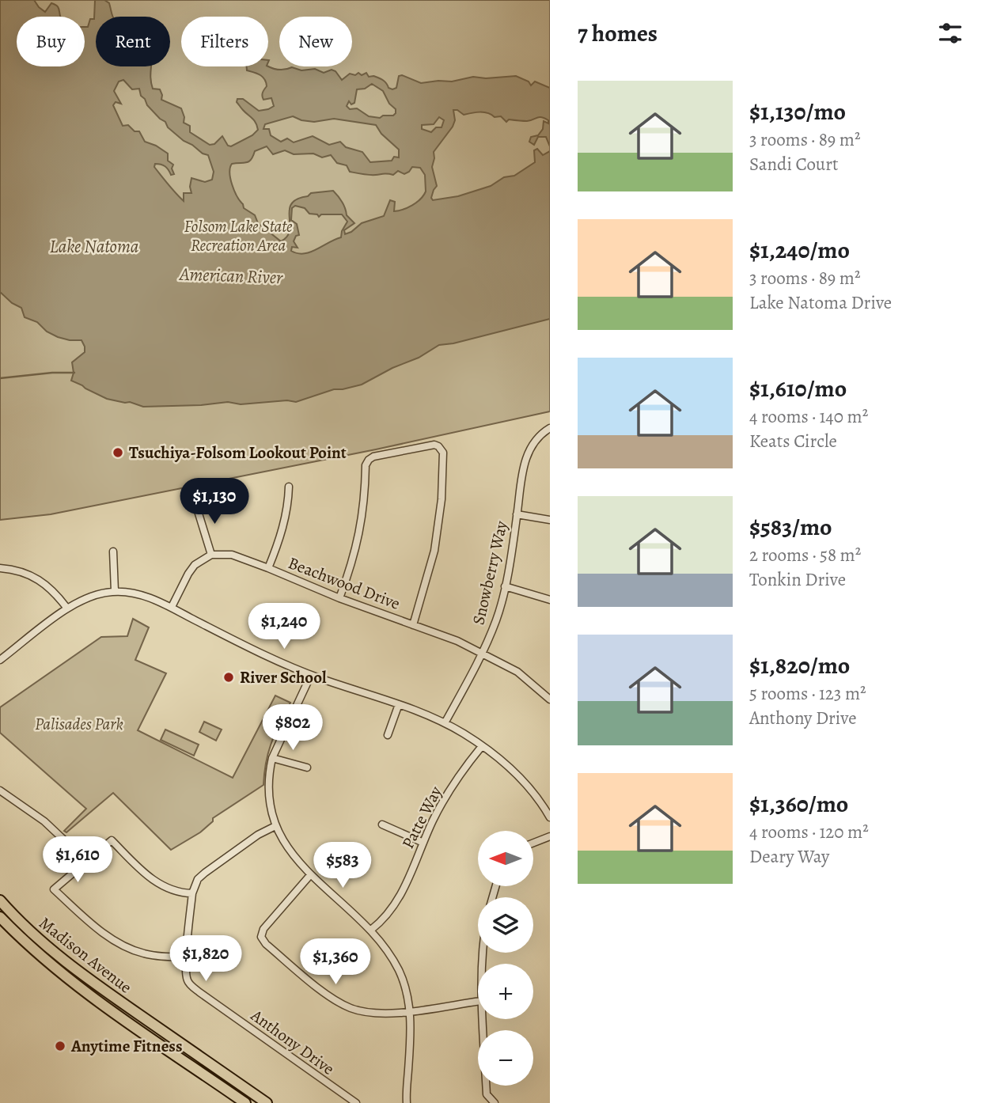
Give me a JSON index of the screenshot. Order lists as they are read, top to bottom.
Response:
{
  "streets": {
    "main road": ["Madison Avenue"],
    "street": [
      "Snowberry Way",
      "Beachwood Drive",
      "Patte Way",
      "Anthony Drive"
    ]
  },
  "crossings": [
    ["Snowberry Way", "Beachwood Drive"]
  ],
  "water": ["Lake Natoma", "American River"],
  "parks": ["Folsom Lake State Recreation Area", "Palisades Park"],
  "places": ["Tsuchiya-Folsom Lookout Point", "River School", "Anytime Fitness"],
  "north": "left",
  "page": {
    "heading": "7 homes",
    "chip": [
      "Buy",
      "Rent",
      "Filters",
      "New"
    ],
    "list": [
      {
        "name": "$1,130/mo",
        "note": "3 rooms · 89 m² · Sandi Court"
      },
      {
        "name": "$1,240/mo",
        "note": "3 rooms · 89 m² · Lake Natoma Drive"
      },
      {
        "name": "$1,610/mo",
        "note": "4 rooms · 140 m² · Keats Circle"
      },
      {
        "name": "$583/mo",
        "note": "2 rooms · 58 m² · Tonkin Drive"
      },
      {
        "name": "$1,820/mo",
        "note": "5 rooms · 123 m² · Anthony Drive"
      },
      {
        "name": "$1,360/mo",
        "note": "4 rooms · 120 m² · Deary Way"
      }
    ],
    "price": [
      "$1,130",
      "$1,240",
      "$802",
      "$1,610",
      "$583",
      "$1,820",
      "$1,360"
    ],
    "map_buttons": ["+", "−"]
  }
}
